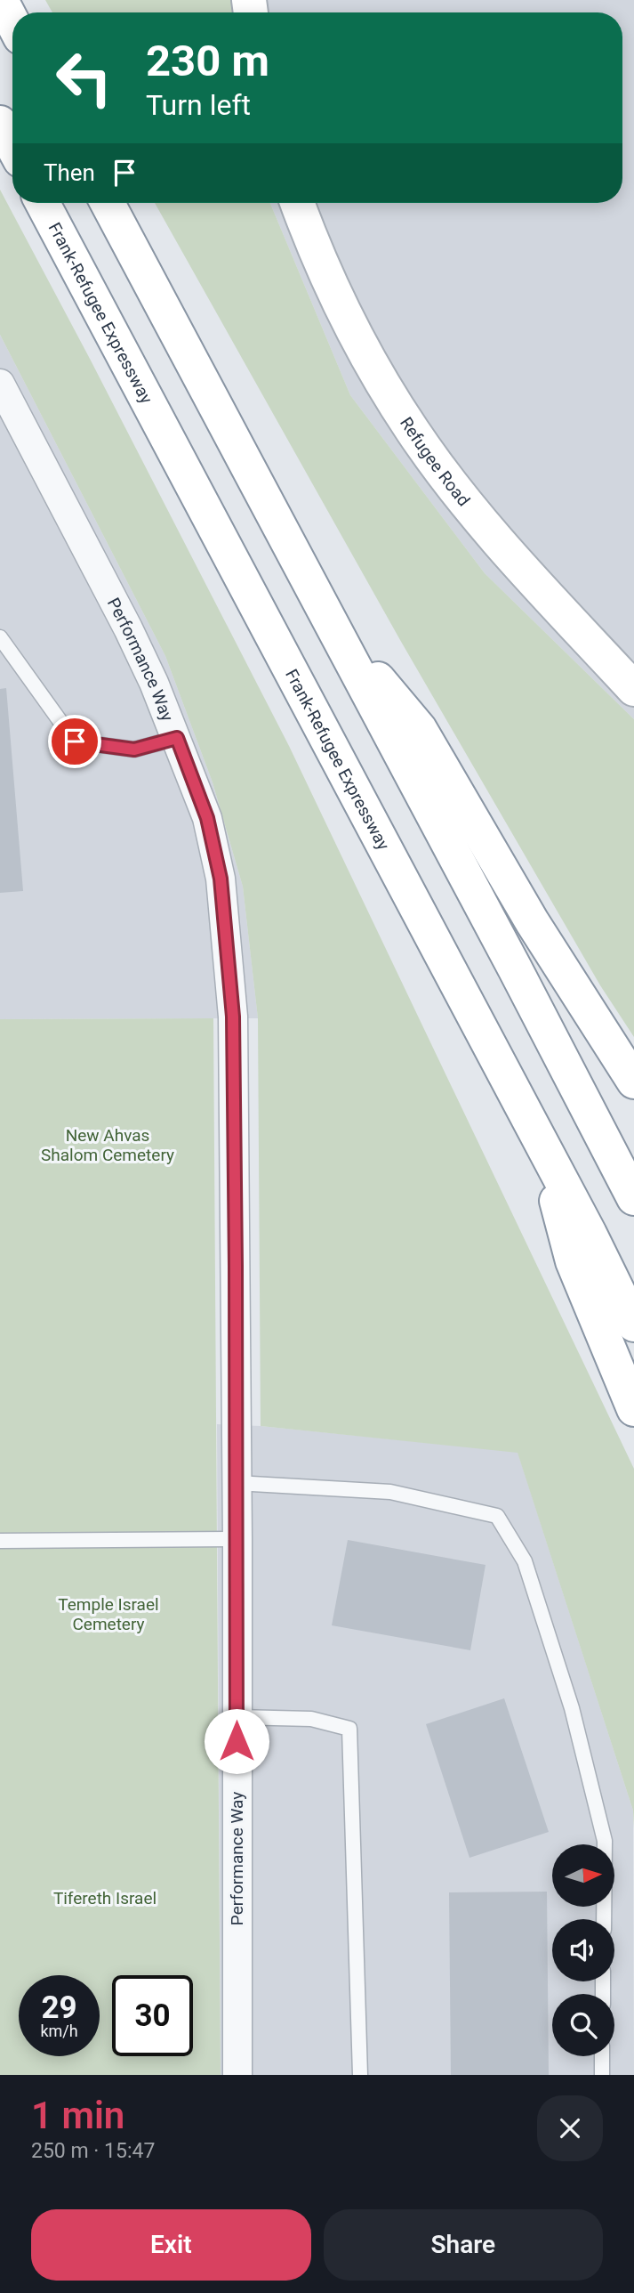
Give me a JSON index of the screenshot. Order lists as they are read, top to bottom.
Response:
{
  "streets": {
    "main road": ["Frank-Refugee Expressway", "Refugee Road"],
    "street": ["Performance Way"]
  },
  "parks": ["New Ahvas Shalom Cemetery", "Temple Israel Cemetery", "Tifereth Israel"],
  "north": "right",
  "page": {
    "turn": ["230 m", "Turn left"],
    "then": "Then",
    "speed": "29 km/h",
    "limit": "30",
    "heading": ["1 min", "250 m · 15:47"],
    "buttons": ["Exit", "Share"]
  }
}
